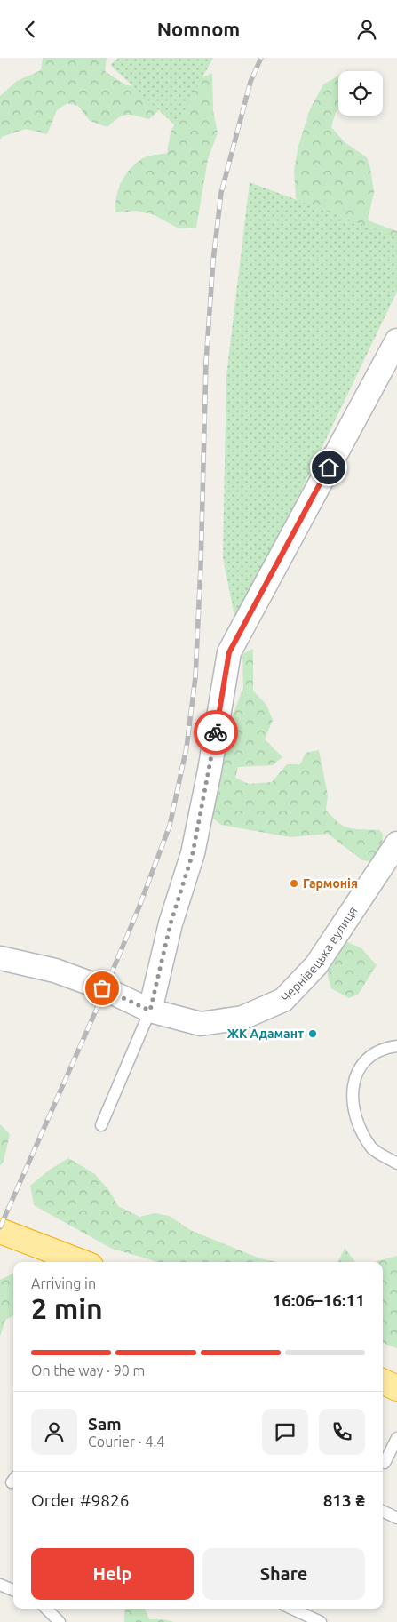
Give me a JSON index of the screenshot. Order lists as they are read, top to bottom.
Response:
{
  "streets": {
    "street": ["Чернівецька вулиця"]
  },
  "places": ["Гармонія", "ЖК Адамант"],
  "page": {
    "header": "Nomnom",
    "heading": ["2 min", "Arriving in", "16:06–16:11"],
    "panel": [
      "Sam",
      "Courier · 4.4",
      "Order #9826",
      "813 ₴"
    ],
    "bar": "On the way · 90 m",
    "buttons": ["Help", "Share"]
  }
}
